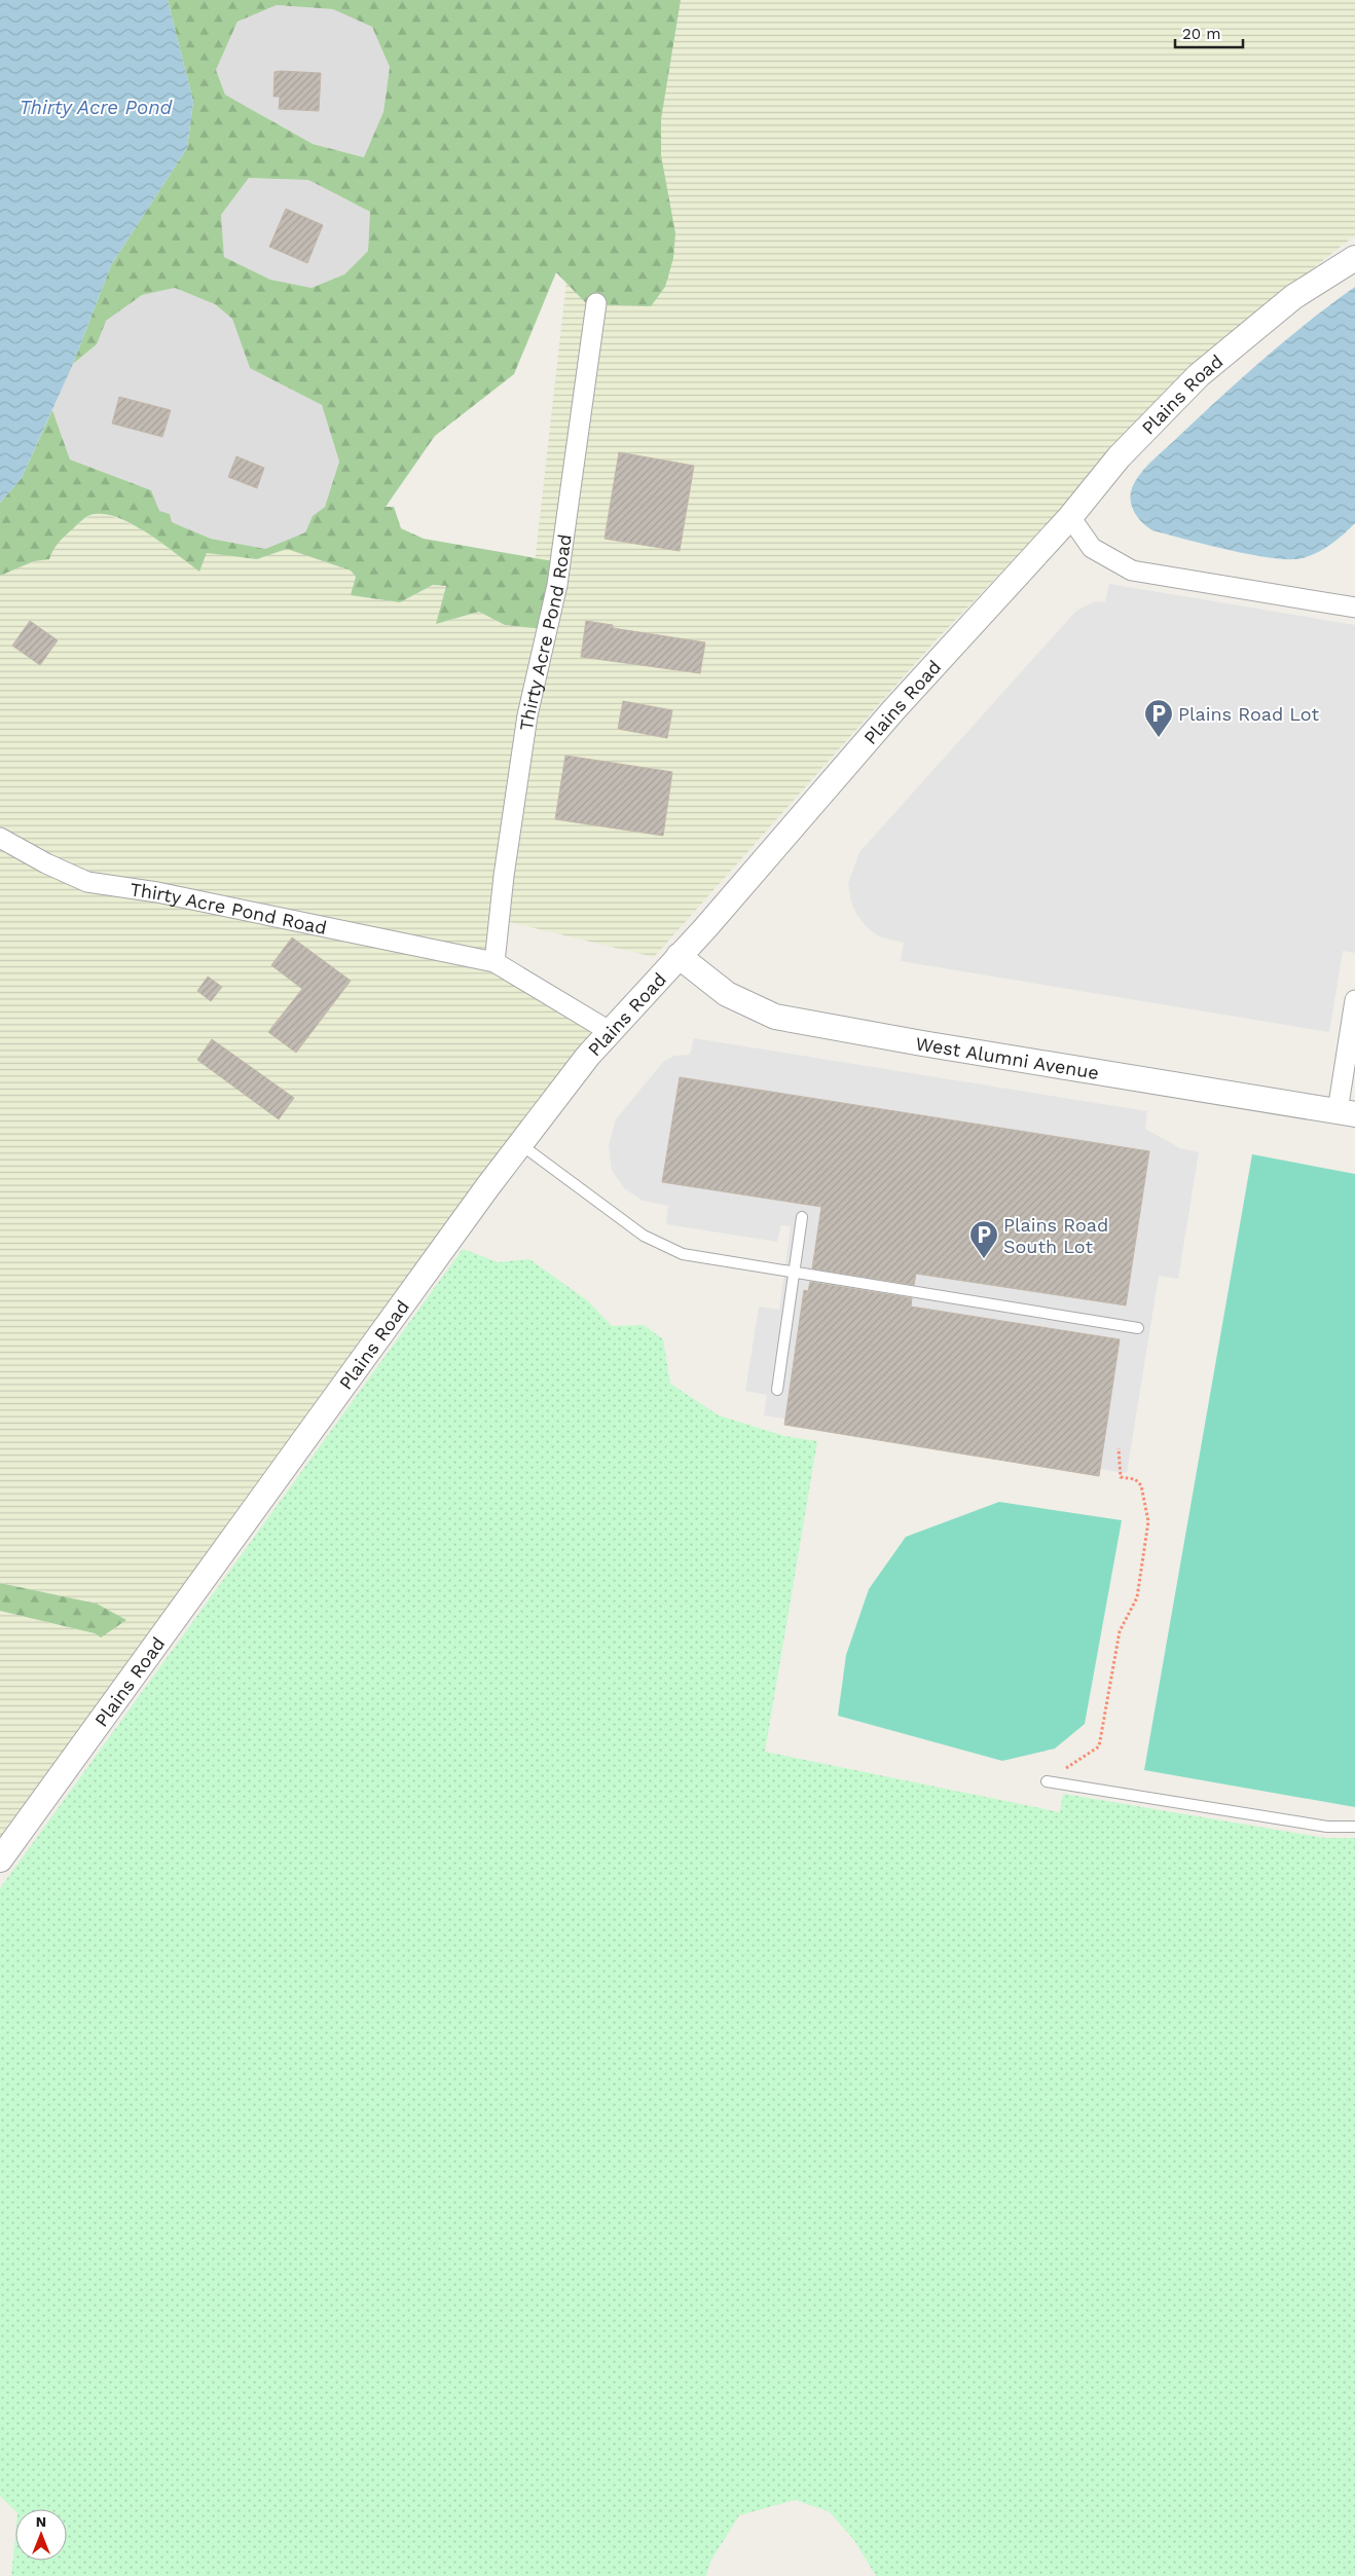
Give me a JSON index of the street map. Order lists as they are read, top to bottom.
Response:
{
  "streets": {
    "street": ["Plains Road", "Thirty Acre Pond Road", "West Alumni Avenue"]
  },
  "crossings": [
    ["Plains Road", "Thirty Acre Pond Road"],
    ["Plains Road", "West Alumni Avenue"]
  ],
  "water": ["Thirty Acre Pond"],
  "places": {
    "parking": ["Plains Road Lot", "Plains Road South Lot"]
  },
  "scale_bar": "20 m",
  "north": "top"
}
